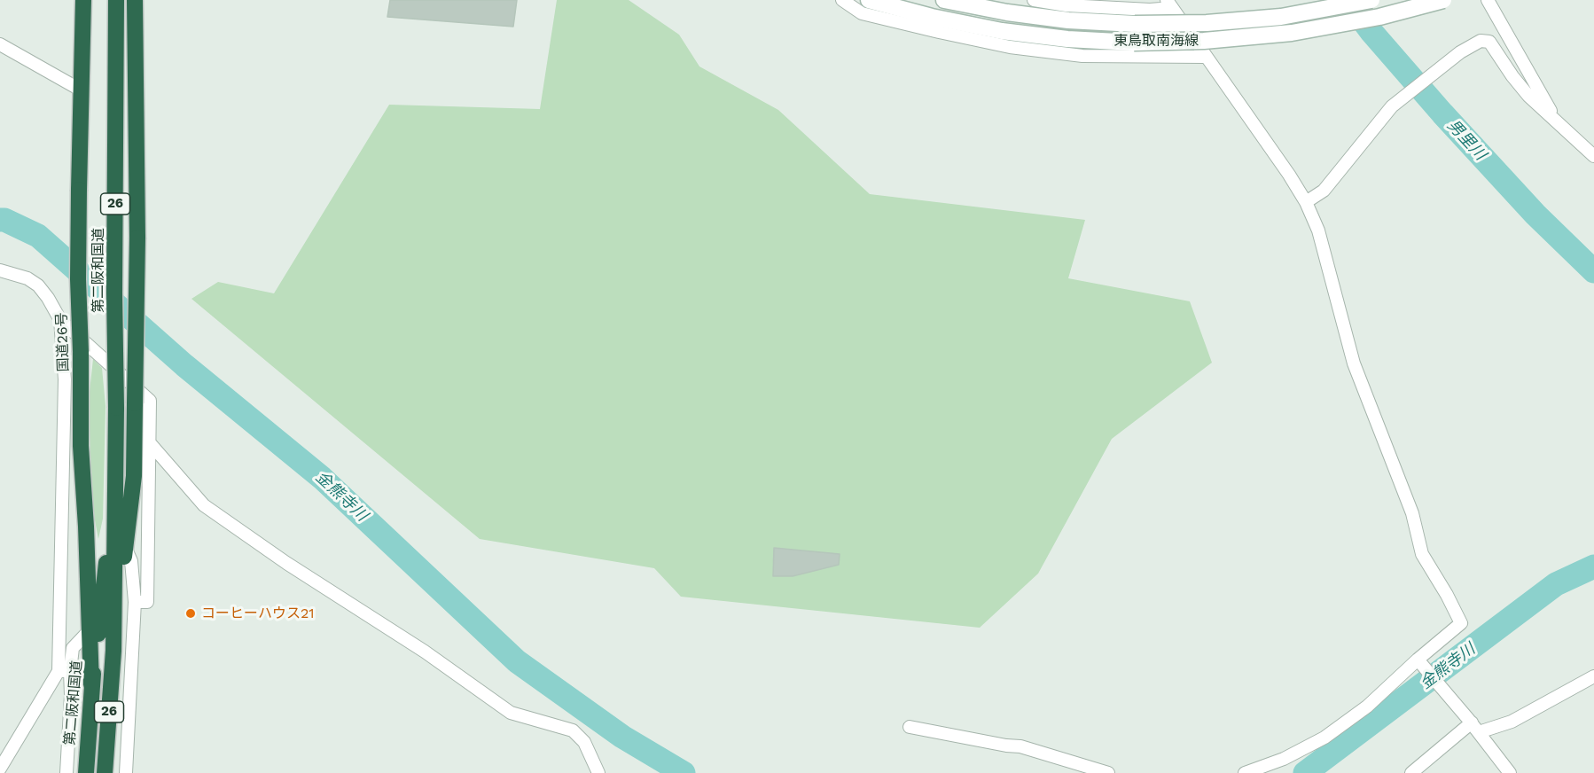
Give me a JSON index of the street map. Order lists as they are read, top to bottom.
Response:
{
  "streets": {
    "highway": ["26", "第二阪和国道", "国道26号"],
    "main road": ["東鳥取南海線"]
  },
  "crossings": [
    ["26", "第二阪和国道"],
    ["第二阪和国道", "国道26号"]
  ],
  "water": ["男里川", "金熊寺川"],
  "places": ["コーヒーハウス21"]
}
